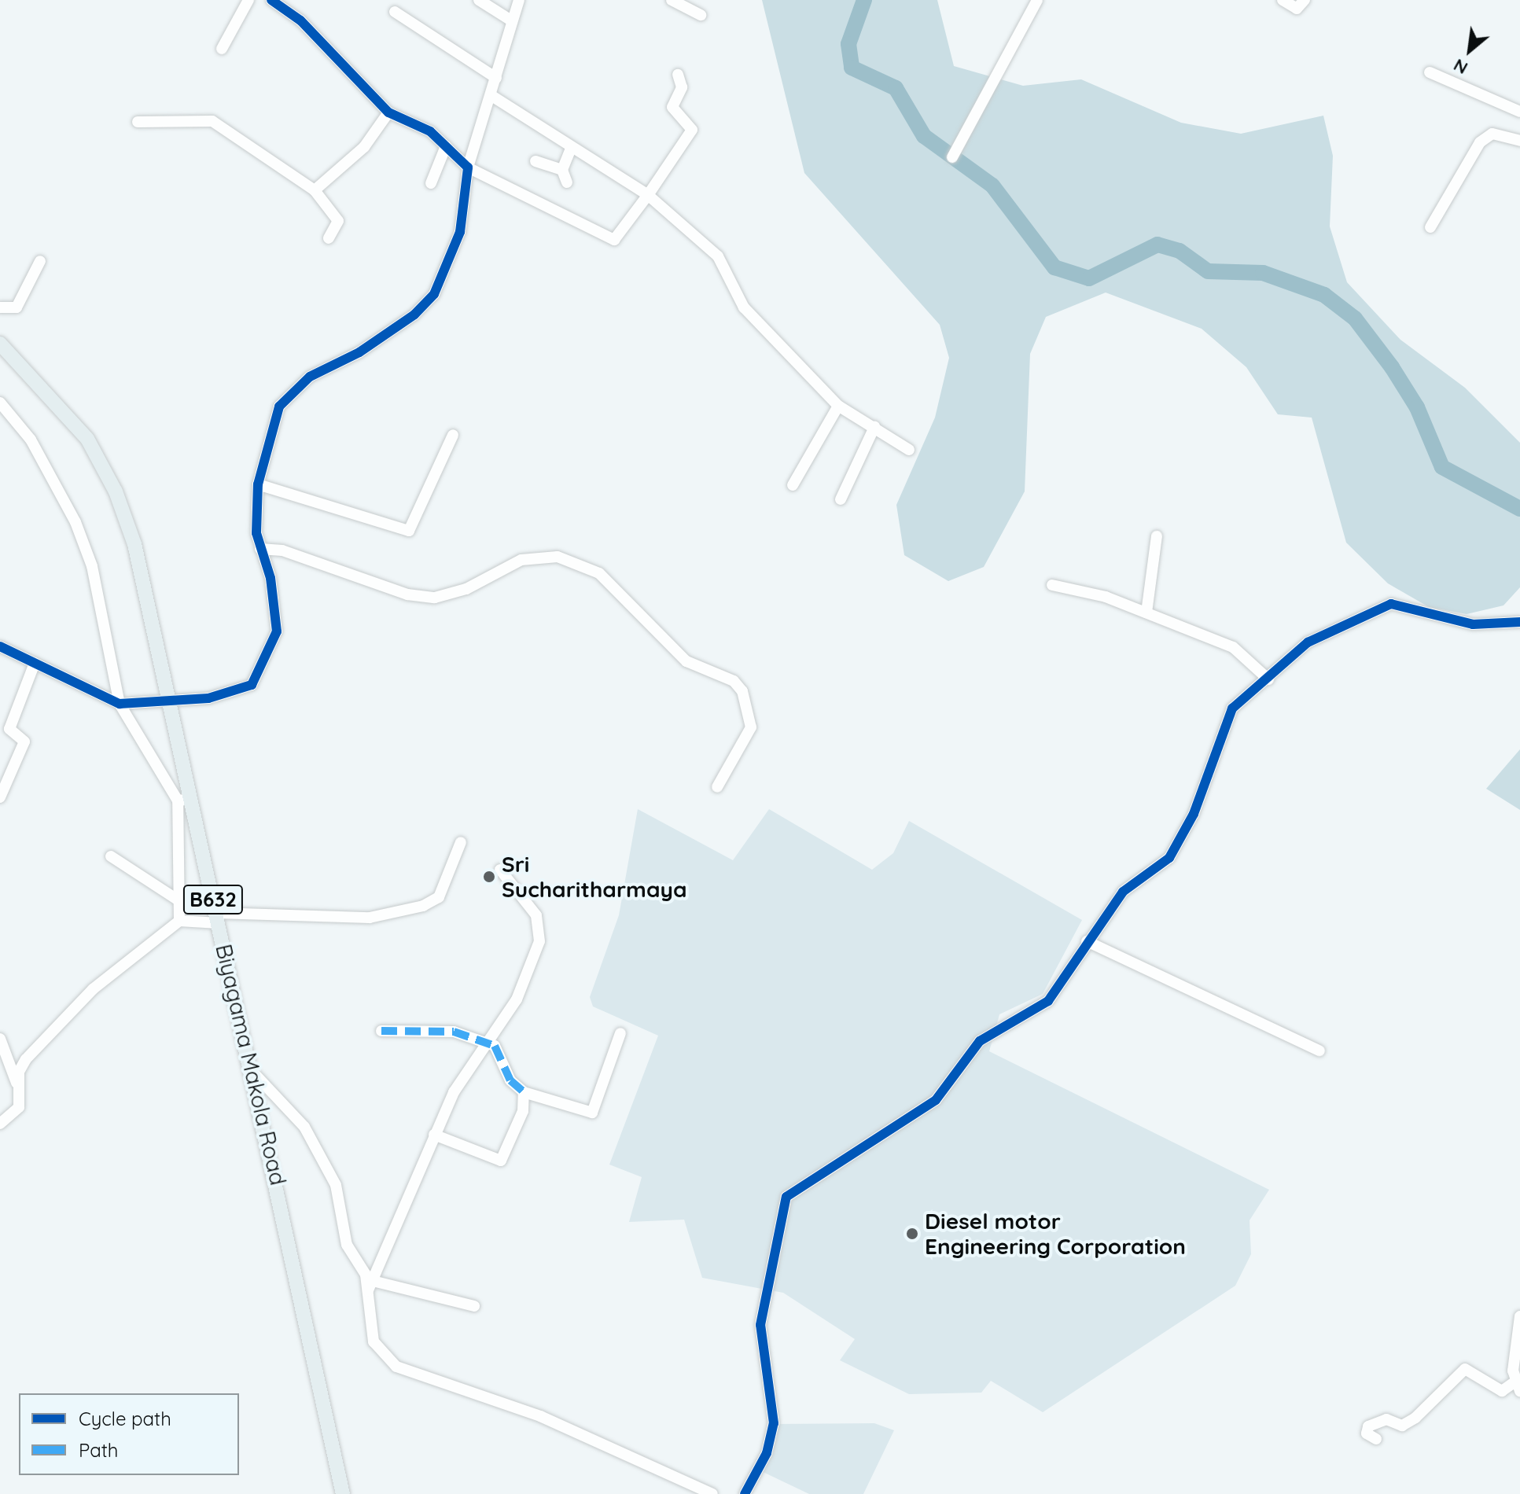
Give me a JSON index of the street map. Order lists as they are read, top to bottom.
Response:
{
  "streets": {
    "main road": ["B632", "Biyagama Makola Road"]
  },
  "places": ["Sri Sucharitharmaya", "Diesel motor Engineering Corporation"],
  "legend": ["Cycle path", "Path"],
  "north": "bottom left"
}
